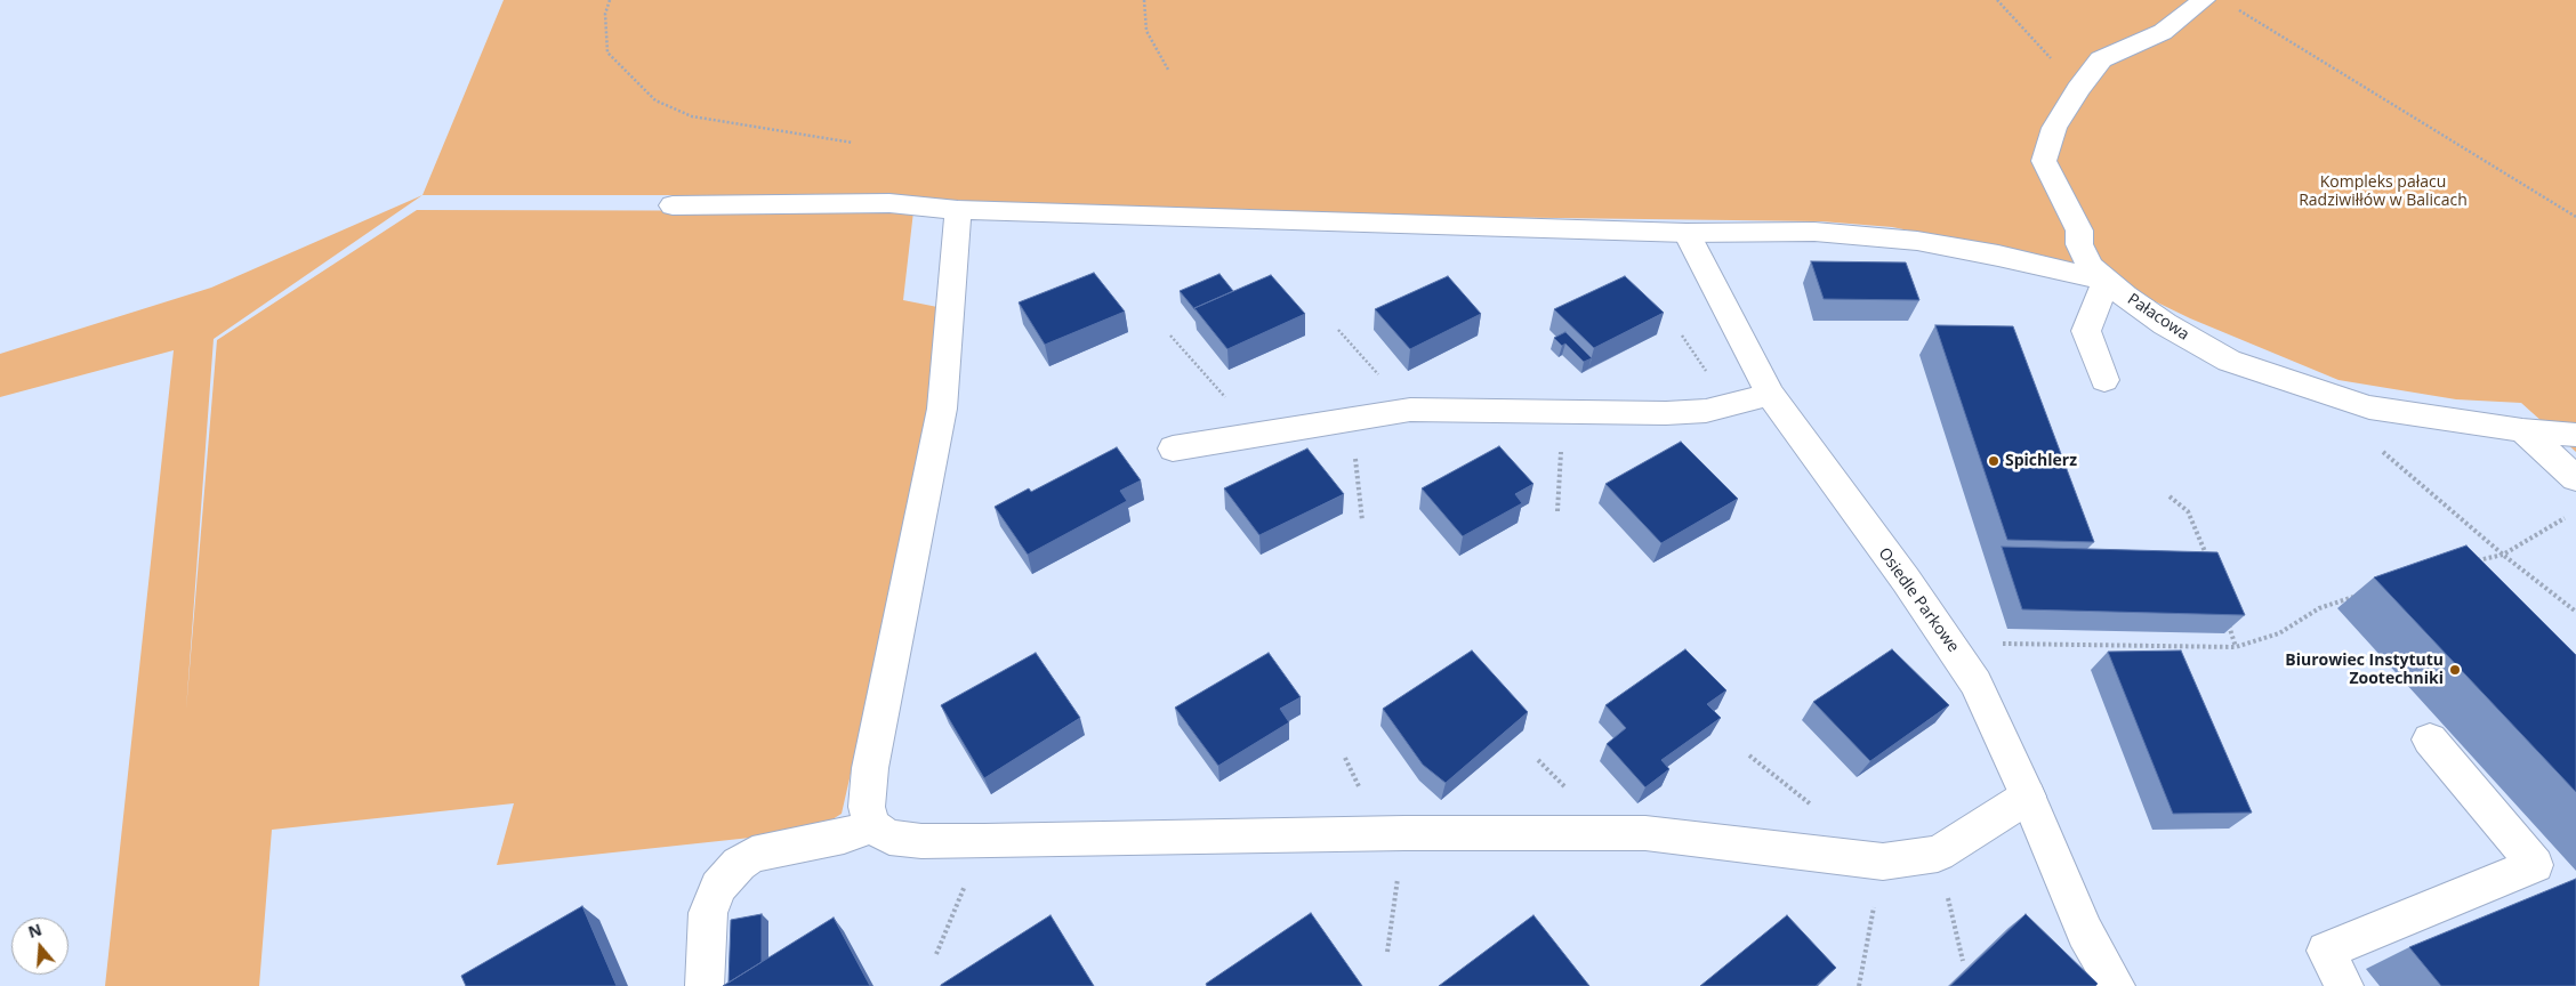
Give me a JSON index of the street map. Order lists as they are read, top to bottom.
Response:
{
  "streets": {
    "street": ["Pałacowa", "Osiedle Parkowe"]
  },
  "parks": ["Kompleks pałacu Radziwiłłów w Balicach"],
  "places": ["Spichlerz", "Biurowiec Instytutu Zootechniki"],
  "north": "top"
}
